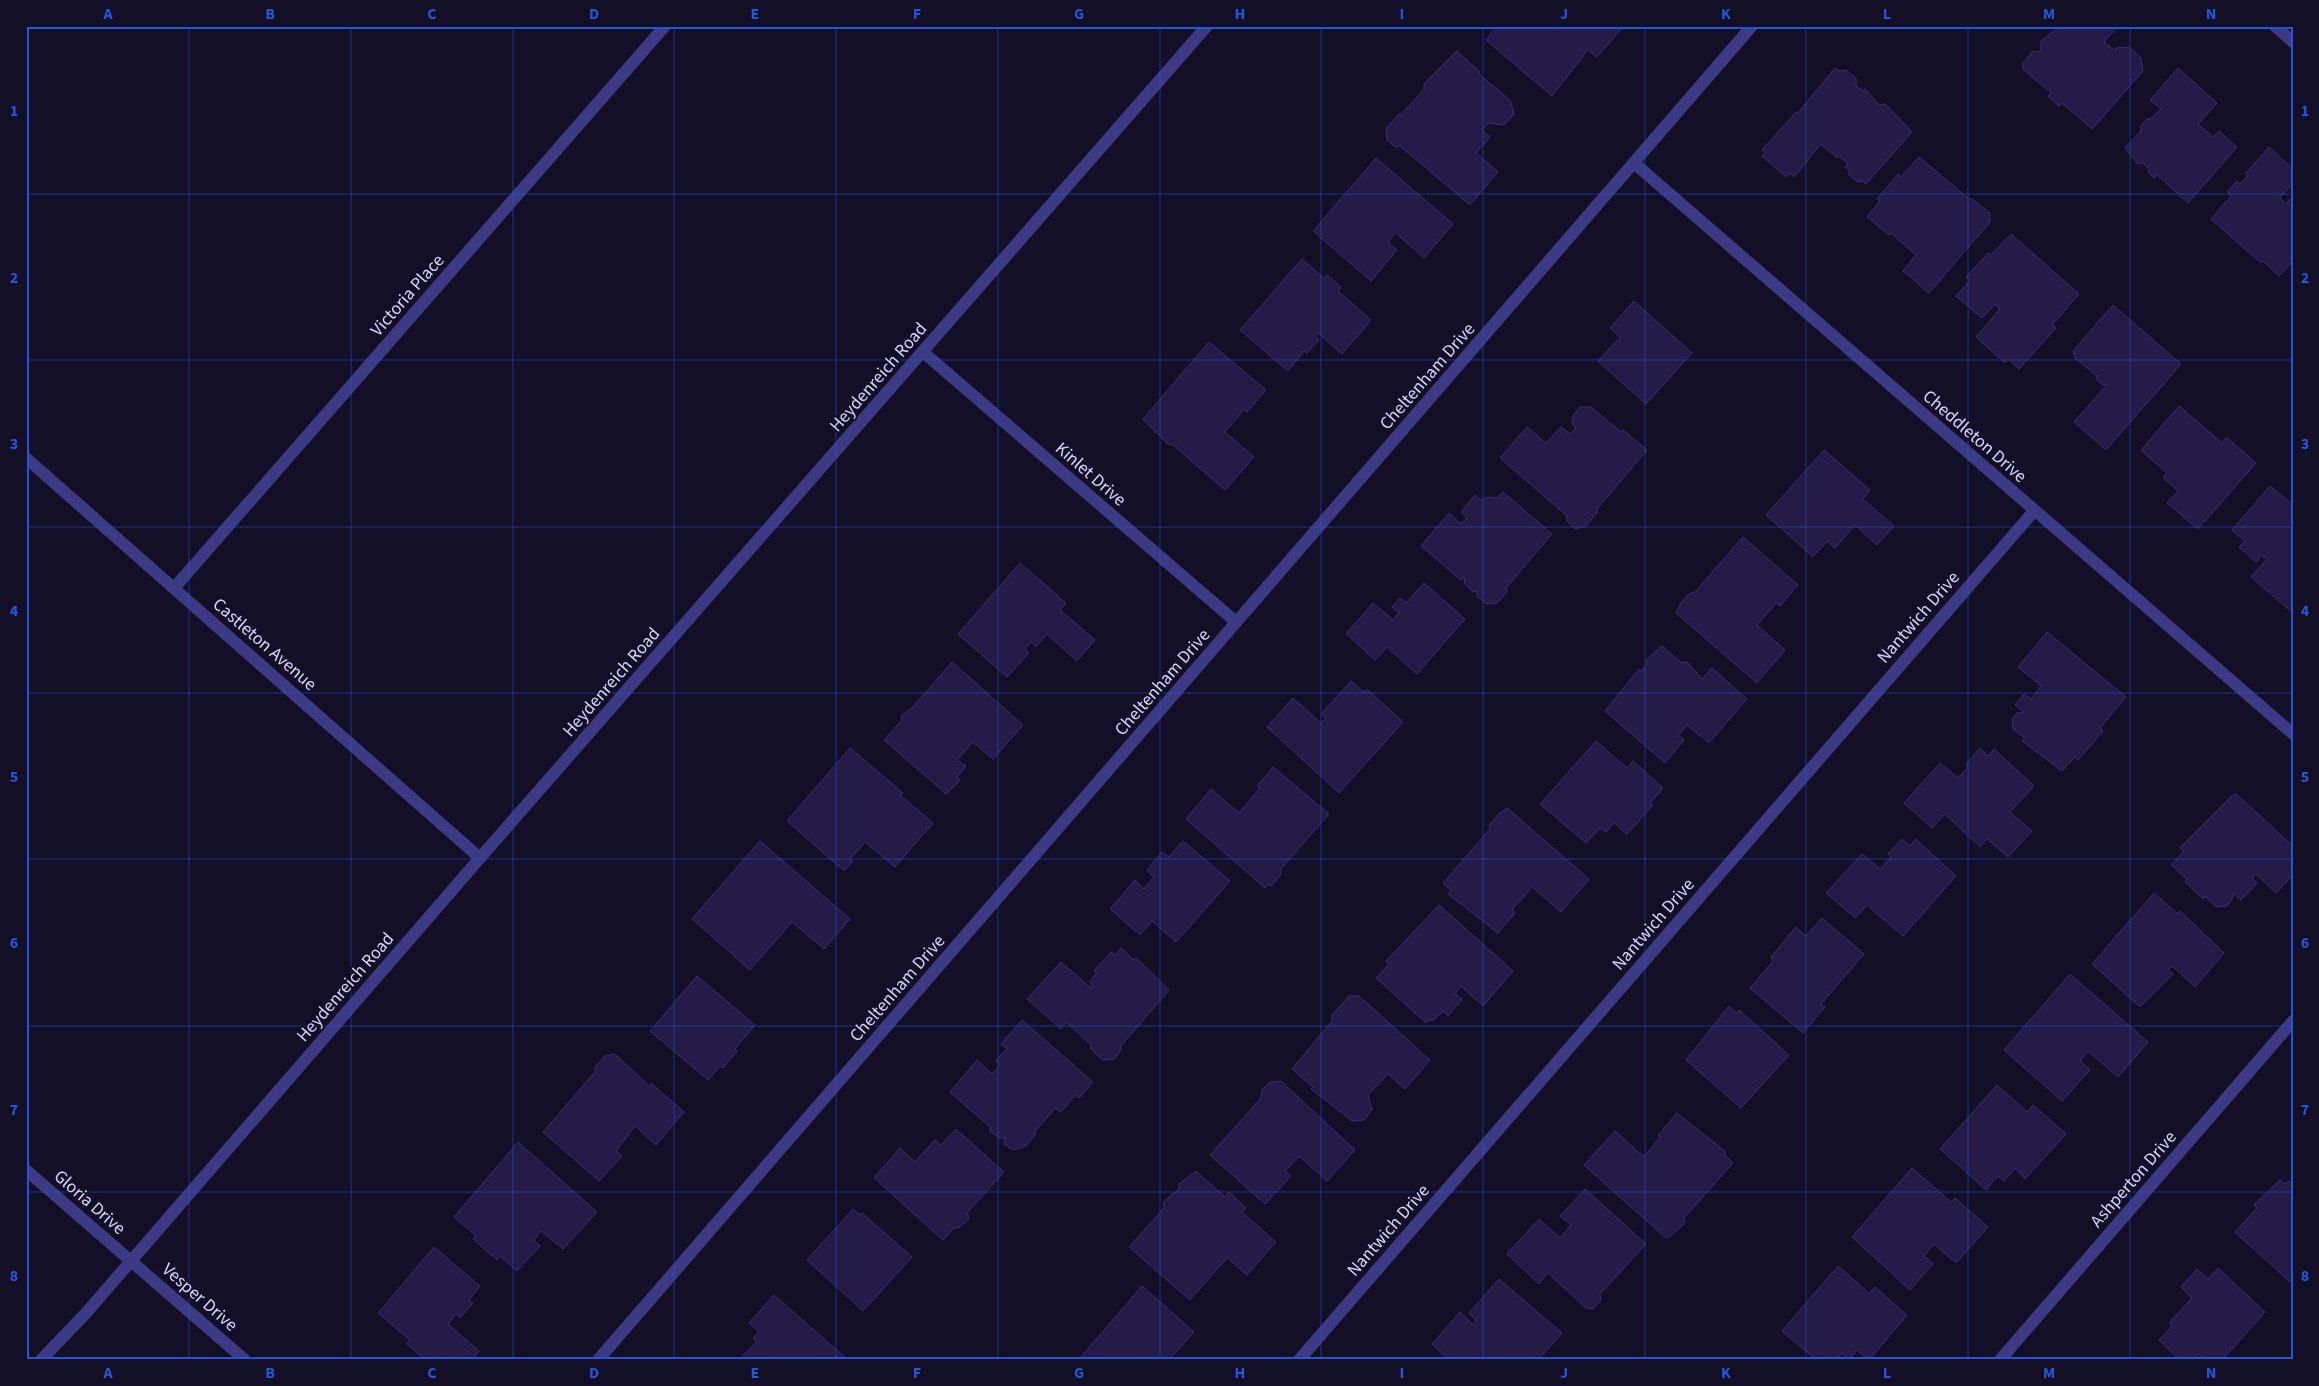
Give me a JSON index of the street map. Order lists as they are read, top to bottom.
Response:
{
  "streets": {
    "street": [
      "Victoria Place",
      "Cheltenham Drive",
      "Heydenreich Road",
      "Cheddleton Drive",
      "Kinlet Drive",
      "Nantwich Drive",
      "Castleton Avenue",
      "Ashperton Drive",
      "Gloria Drive",
      "Vesper Drive"
    ]
  },
  "crossings": [
    ["Victoria Place", "Castleton Avenue"],
    ["Cheltenham Drive", "Cheddleton Drive"],
    ["Cheltenham Drive", "Kinlet Drive"],
    ["Heydenreich Road", "Kinlet Drive"],
    ["Heydenreich Road", "Castleton Avenue"],
    ["Heydenreich Road", "Gloria Drive"],
    ["Heydenreich Road", "Vesper Drive"],
    ["Cheddleton Drive", "Nantwich Drive"],
    ["Gloria Drive", "Vesper Drive"]
  ],
  "grid": {
    "columns": [
      "A",
      "B",
      "C",
      "D",
      "E",
      "F",
      "G",
      "H",
      "I",
      "J",
      "K",
      "L",
      "M",
      "N"
    ],
    "rows": [
      "1",
      "2",
      "3",
      "4",
      "5",
      "6",
      "7",
      "8"
    ]
  }
}
